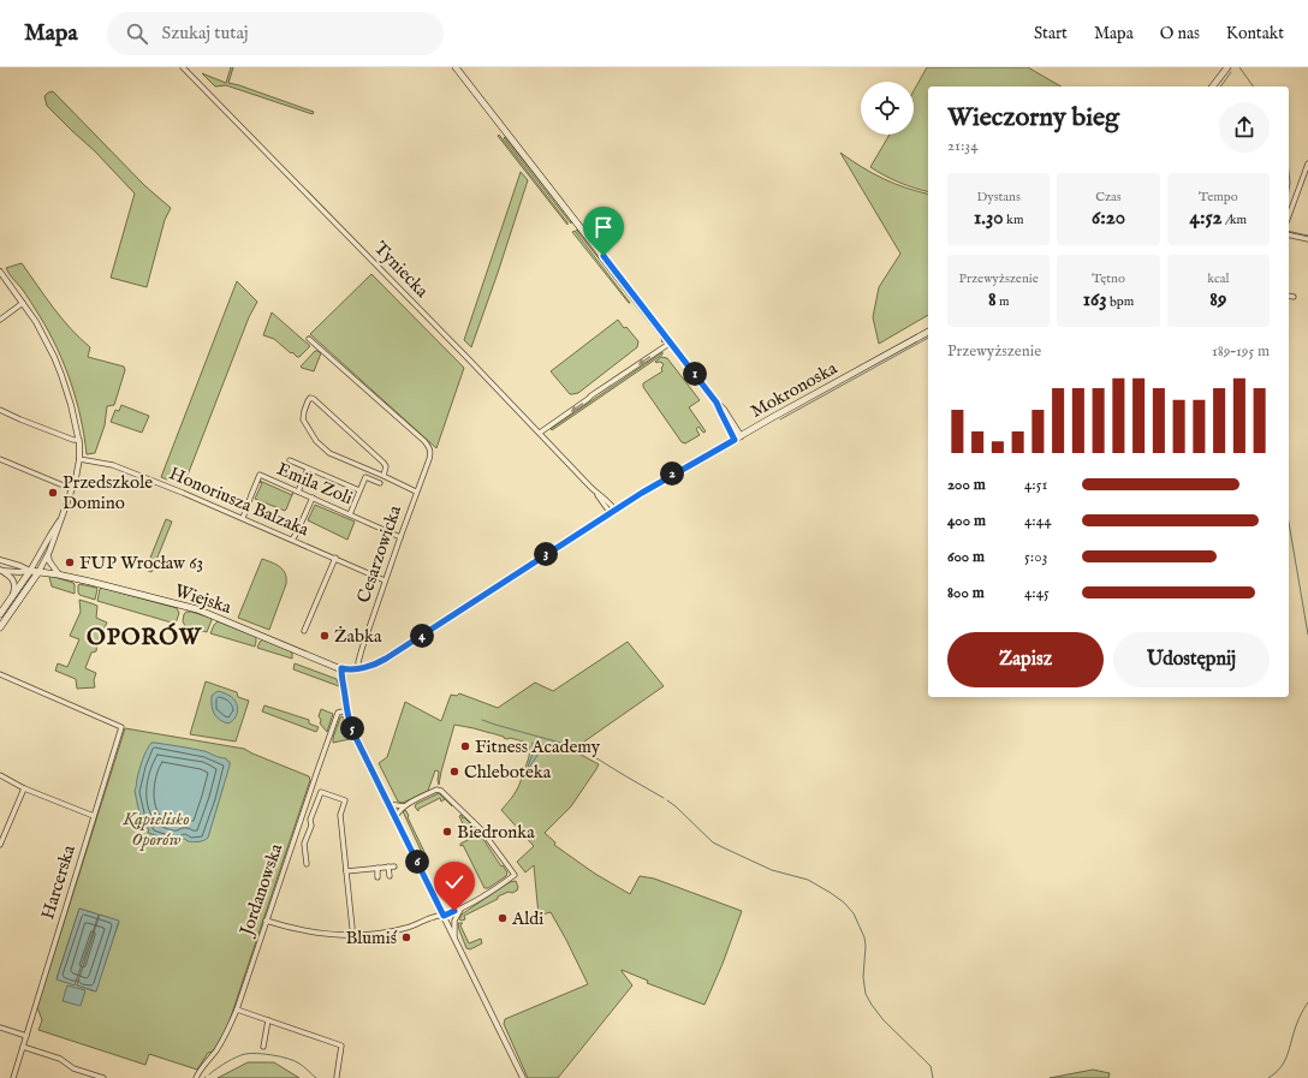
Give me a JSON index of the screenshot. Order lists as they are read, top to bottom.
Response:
{
  "streets": {
    "main road": ["Mokronoska", "Wiejska"],
    "street": [
      "Tyniecka",
      "Emila Zoli",
      "Honoriusza Balzaka",
      "Cesarzowicka",
      "Harcerska",
      "Jordanowska"
    ]
  },
  "crossings": [
    ["Tyniecka", "Mokronoska"],
    ["Mokronoska", "Cesarzowicka"],
    ["Mokronoska", "Wiejska"],
    ["Emila Zoli", "Honoriusza Balzaka"],
    ["Emila Zoli", "Cesarzowicka"],
    ["Honoriusza Balzaka", "Cesarzowicka"],
    ["Cesarzowicka", "Wiejska"]
  ],
  "districts": ["OPORÓW"],
  "parks": ["Kąpielisko Oporów"],
  "places": [
    "Przedszkole Domino",
    "FUP Wrocław 63",
    "Żabka",
    "Fitness Academy",
    "Chleboteka",
    "Biedronka",
    "Aldi",
    "Blumiś"
  ],
  "page": {
    "header": "Mapa",
    "search": "Szukaj tutaj",
    "nav": [
      "Start",
      "Mapa",
      "O nas",
      "Kontakt"
    ],
    "heading": ["Wieczorny bieg", "21:34"],
    "stats": [
      ["Dystans", "1.30 km"],
      ["Czas", "6:20"],
      ["Tempo", "4:52 /km"],
      ["Przewyższenie", "8 m"],
      ["Tętno", "163 bpm"],
      ["kcal", "89"]
    ],
    "chart": ["Przewyższenie", "189–195 m"],
    "pins": [
      "1",
      "2",
      "3",
      "4",
      "5",
      "6"
    ],
    "list": [
      {
        "name": "200 m",
        "note": "4:51"
      },
      {
        "name": "400 m",
        "note": "4:44"
      },
      {
        "name": "600 m",
        "note": "5:03"
      },
      {
        "name": "800 m",
        "note": "4:45"
      }
    ],
    "buttons": ["Zapisz", "Udostępnij"]
  }
}
